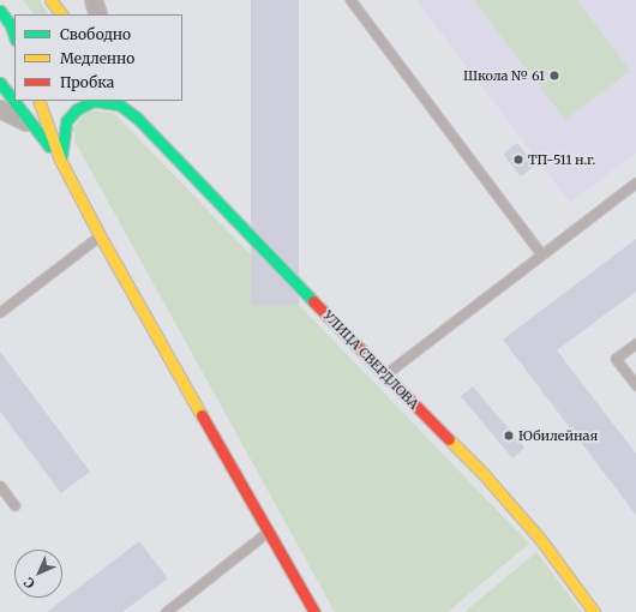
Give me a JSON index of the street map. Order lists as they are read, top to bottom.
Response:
{
  "streets": {
    "main road": ["УЛИЦА СВЕРДЛОВА"]
  },
  "places": ["Школа № 61", "ТП-511 н.г.", "Юбилейная"],
  "legend": ["Свободно", "Медленно", "Пробка"],
  "north": "bottom left"
}
